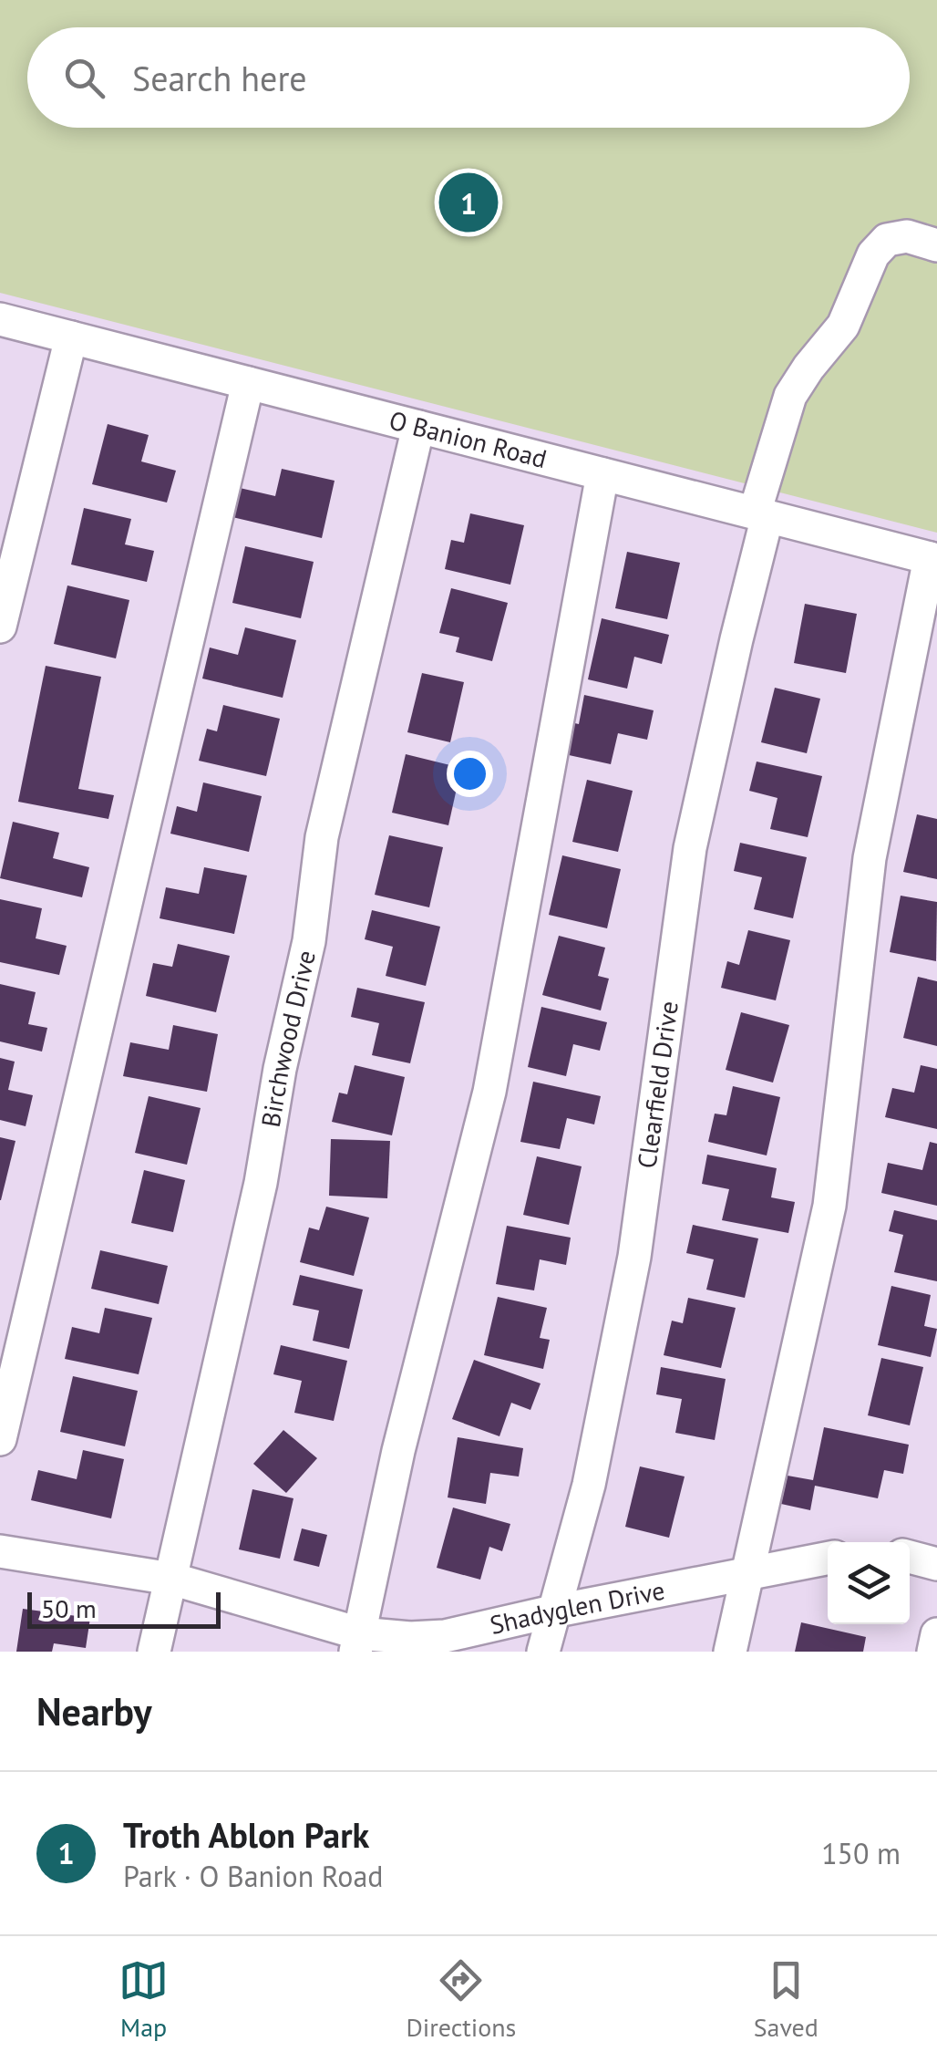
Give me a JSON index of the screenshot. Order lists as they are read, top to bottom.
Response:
{
  "streets": {
    "street": [
      "O Banion Road",
      "Birchwood Drive",
      "Clearfield Drive",
      "Shadyglen Drive"
    ]
  },
  "crossings": [
    ["O Banion Road", "Birchwood Drive"],
    ["O Banion Road", "Clearfield Drive"],
    ["Birchwood Drive", "Shadyglen Drive"],
    ["Clearfield Drive", "Shadyglen Drive"]
  ],
  "scale_bar": "50 m",
  "page": {
    "search": "Search here",
    "pins": "1",
    "scale": "50 m",
    "heading": "Nearby",
    "list": [
      {
        "mark": "1",
        "name": "Troth Ablon Park",
        "note": "Park · O Banion Road",
        "value": "150 m"
      }
    ],
    "nav": ["Map", "Directions", "Saved"]
  }
}
